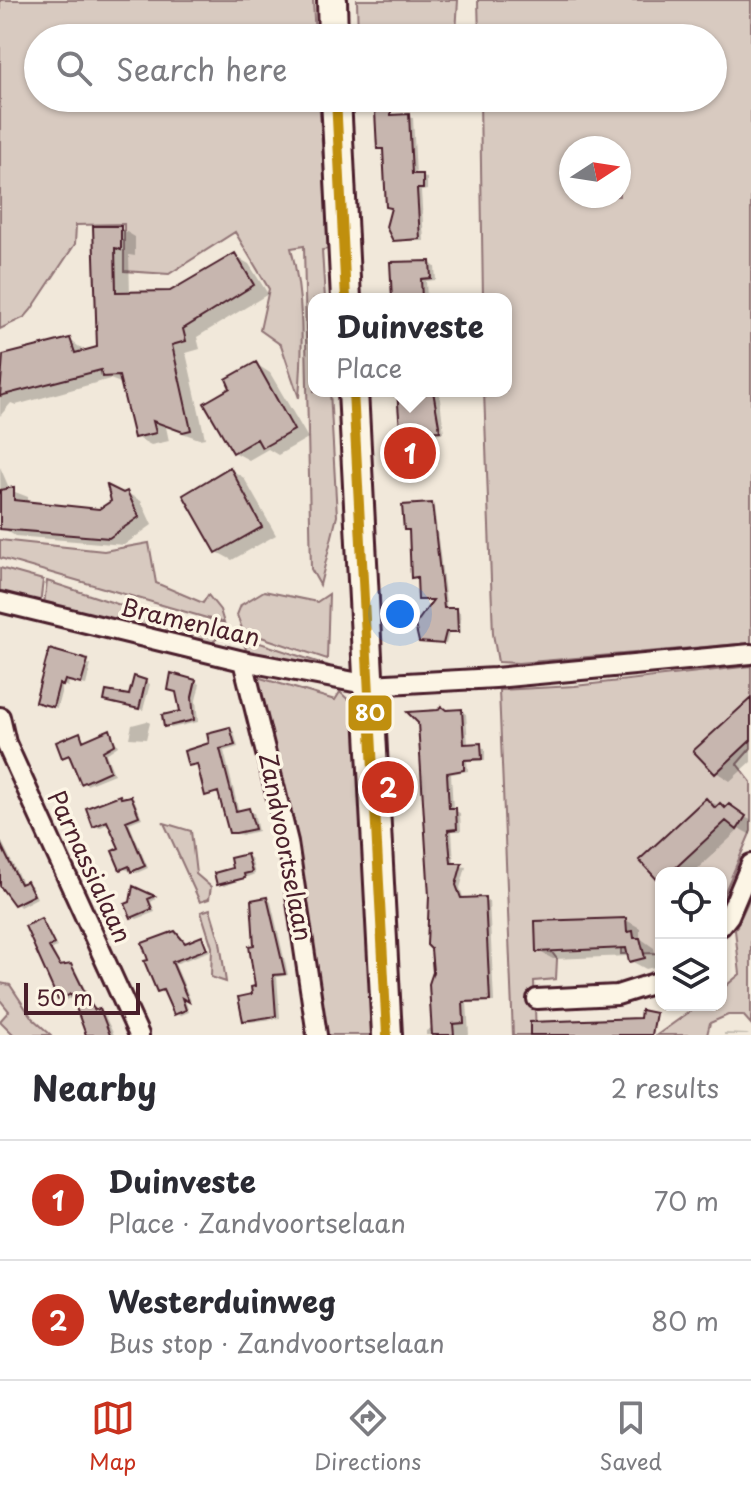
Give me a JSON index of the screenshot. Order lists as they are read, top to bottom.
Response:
{
  "streets": {
    "street": ["Bramenlaan", "Zandvoortselaan", "Parnassialaan"]
  },
  "crossings": [
    ["Bramenlaan", "Zandvoortselaan"]
  ],
  "lines": ["transit line 80"],
  "scale_bar": "50 m",
  "north": "right",
  "page": {
    "search": "Search here",
    "popup": ["Duinveste", "Place"],
    "pins": ["1", "2"],
    "scale": "50 m",
    "heading": ["Nearby", "2 results"],
    "list": [
      {
        "mark": "1",
        "name": "Duinveste",
        "note": "Place · Zandvoortselaan",
        "value": "70 m"
      },
      {
        "mark": "2",
        "name": "Westerduinweg",
        "note": "Bus stop · Zandvoortselaan",
        "value": "80 m"
      }
    ],
    "nav": ["Map", "Directions", "Saved"]
  }
}
